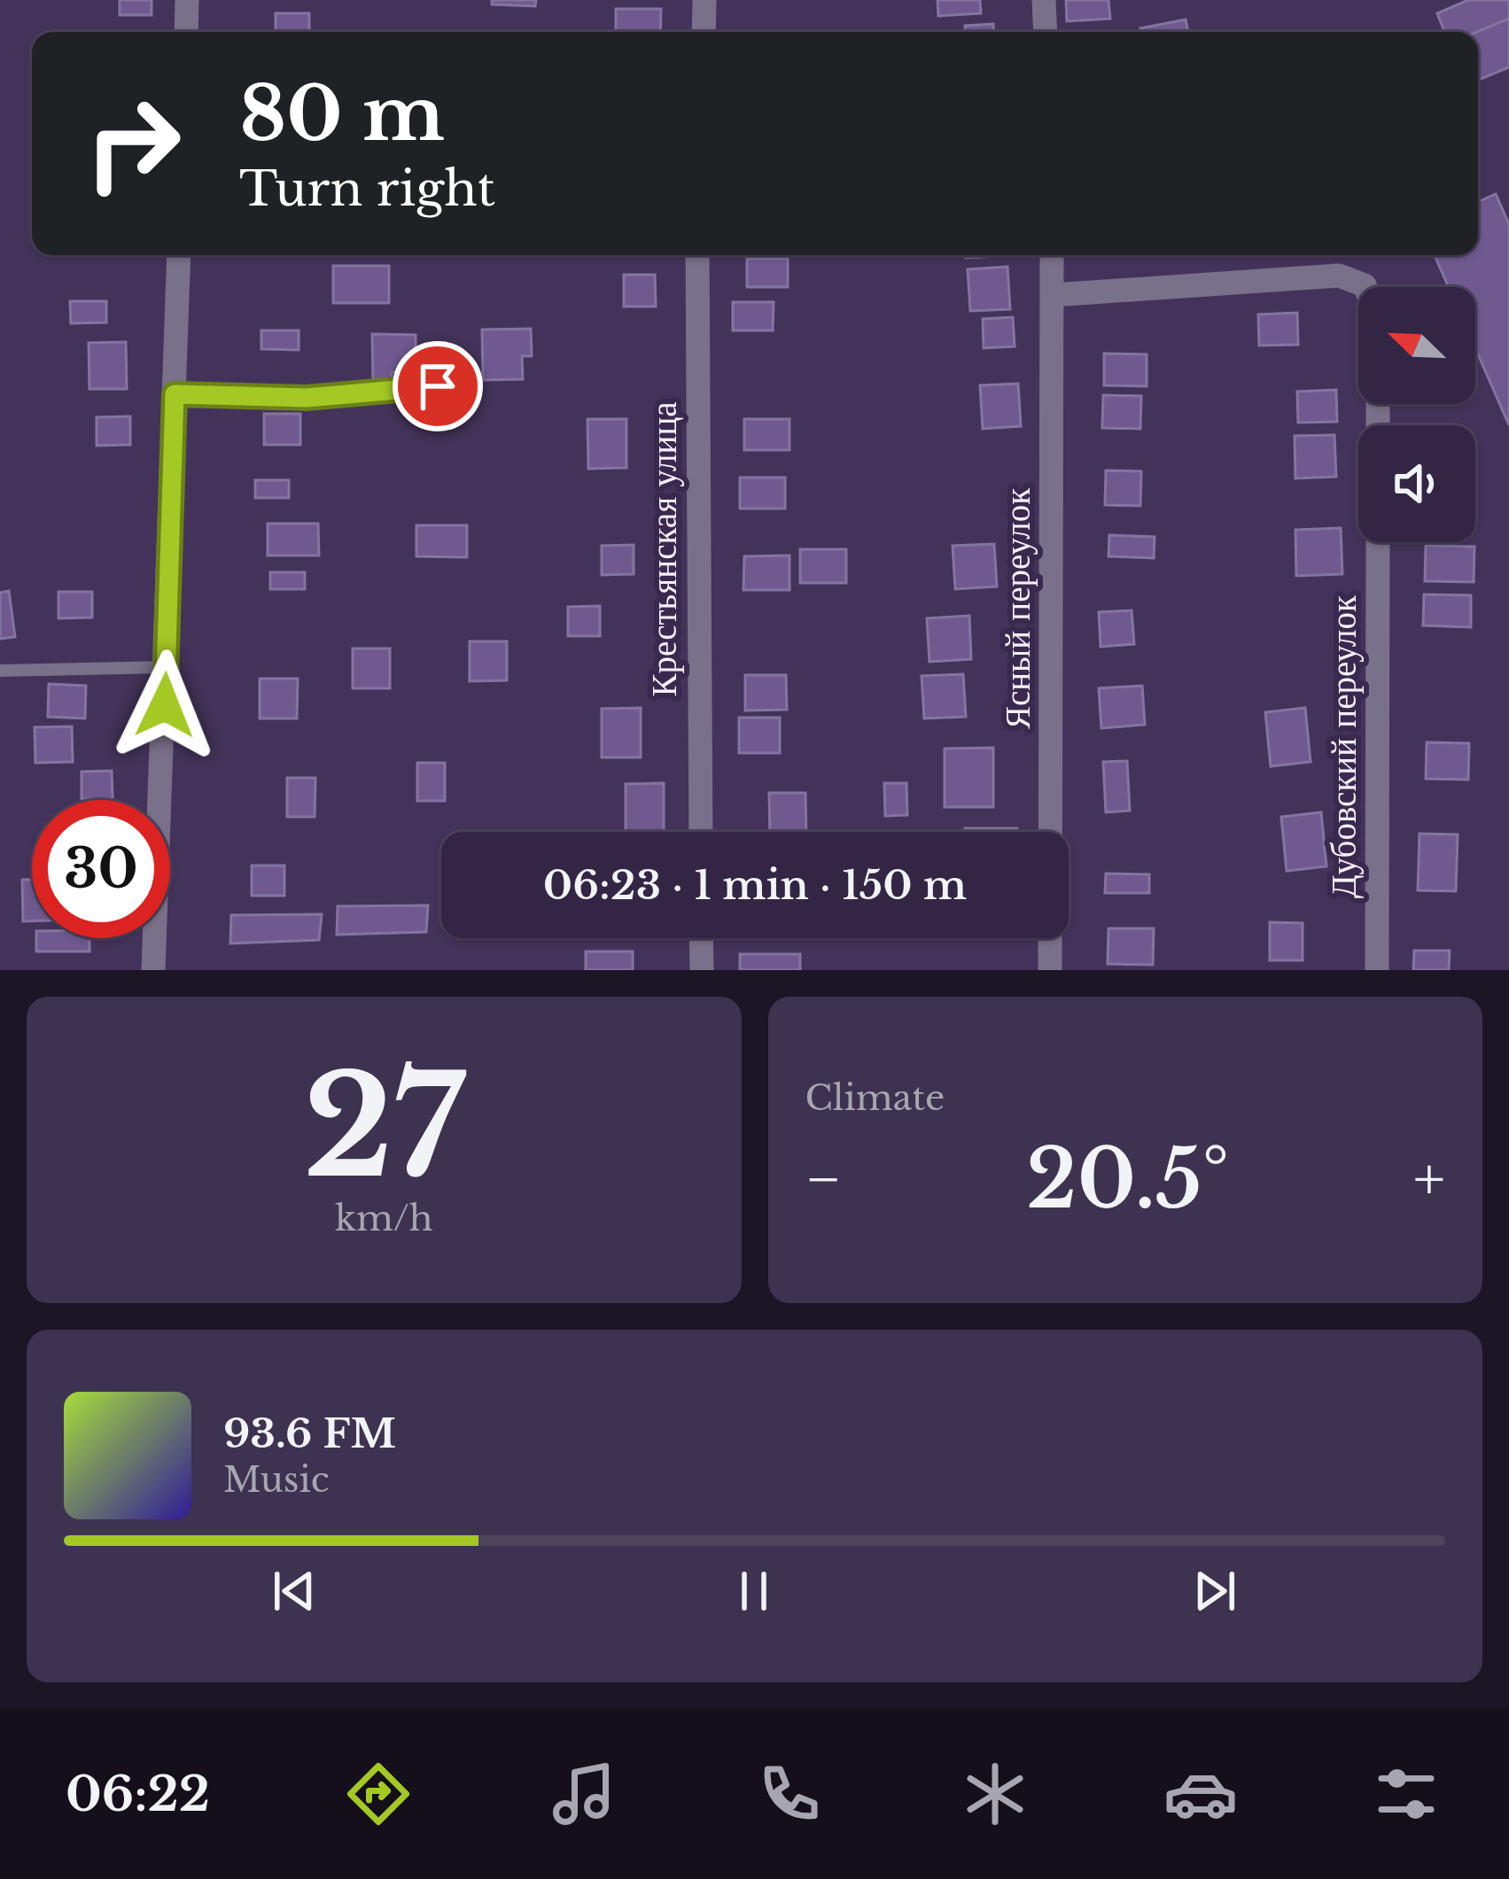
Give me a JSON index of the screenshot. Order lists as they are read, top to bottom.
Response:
{
  "streets": {
    "street": ["Крестьянская улица", "Ясный переулок", "Дубовский переулок"]
  },
  "north": "top left",
  "page": {
    "turn": ["80 m", "Turn right"],
    "limit": "30",
    "trip": "06:23 · 1 min · 150 m",
    "tile": [
      ["27", "km/h"],
      "Climate"
    ],
    "heat": ["−", "20.5°", "+"],
    "song": ["93.6 FM", "Music"],
    "tabs": "06:22"
  }
}
